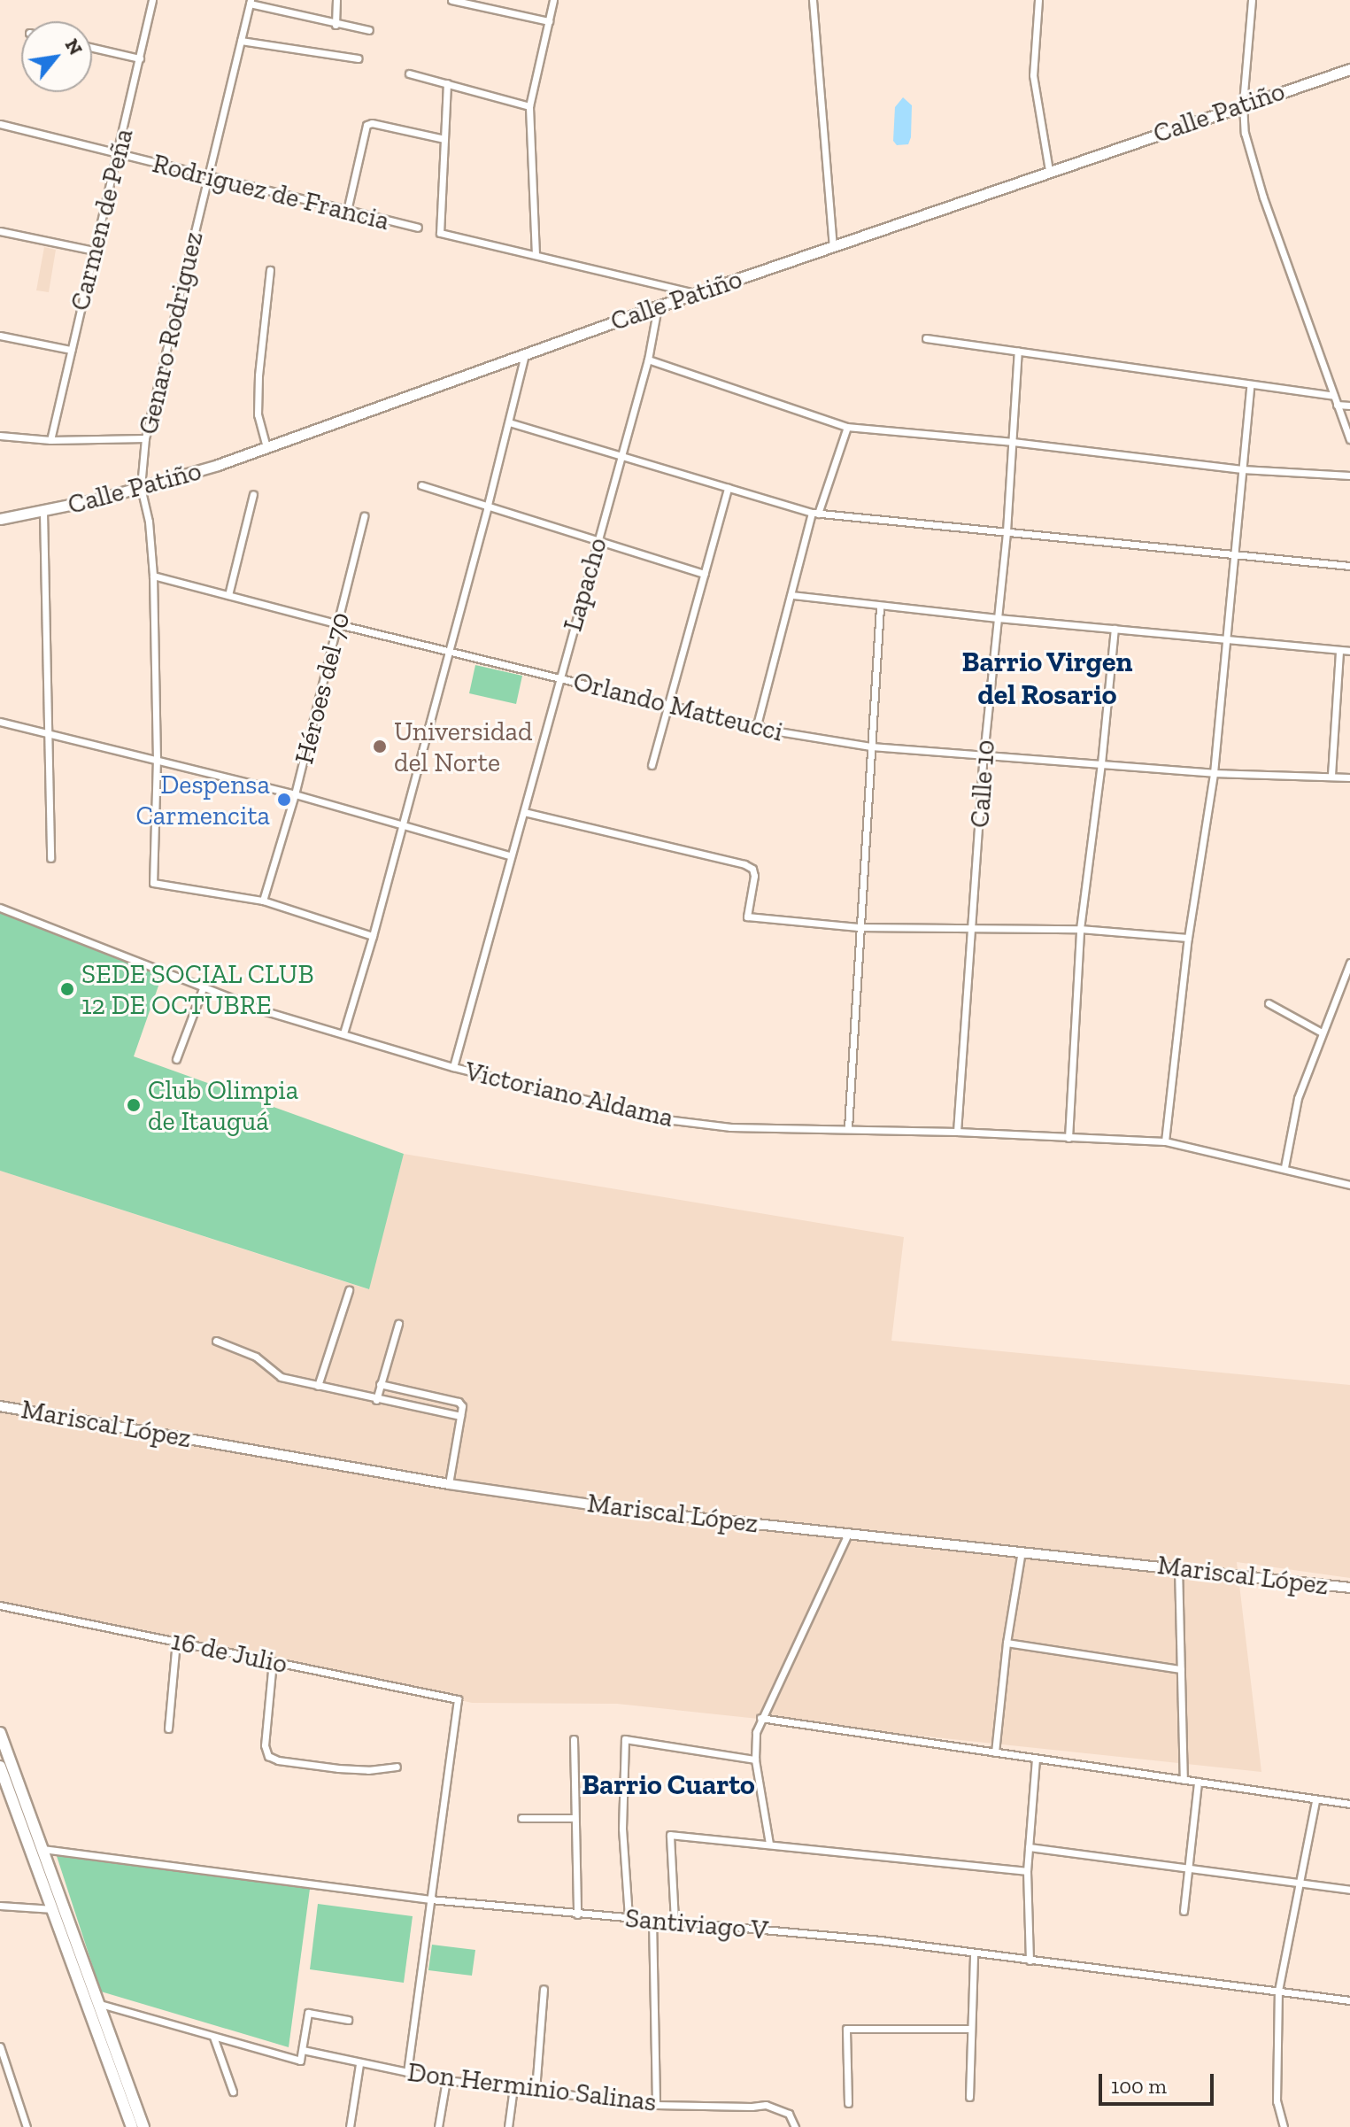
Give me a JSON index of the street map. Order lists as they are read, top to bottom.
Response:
{
  "streets": {
    "main road": ["Calle Patiño"],
    "street": [
      "Rodriguez de Francia",
      "Carmen de Peña",
      "Genaro Rodriguez",
      "Lapacho",
      "Héroes del 70",
      "Orlando Matteucci",
      "Calle 10",
      "Victoriano Aldama",
      "Mariscal López",
      "16 de Julio",
      "Santiviago V",
      "Don Herminio Salinas"
    ]
  },
  "crossings": [
    ["Calle Patiño", "Genaro Rodriguez"],
    ["Calle Patiño", "Lapacho"],
    ["Rodriguez de Francia", "Carmen de Peña"],
    ["Rodriguez de Francia", "Genaro Rodriguez"],
    ["Genaro Rodriguez", "Héroes del 70"],
    ["Genaro Rodriguez", "Orlando Matteucci"],
    ["Lapacho", "Orlando Matteucci"],
    ["Lapacho", "Victoriano Aldama"],
    ["Héroes del 70", "Orlando Matteucci"],
    ["Orlando Matteucci", "Calle 10"],
    ["Calle 10", "Victoriano Aldama"],
    ["16 de Julio", "Santiviago V"]
  ],
  "districts": ["Barrio Virgen del Rosario", "Barrio Cuarto"],
  "places": [
    "Universidad del Norte",
    "Despensa Carmencita",
    "SEDE SOCIAL CLUB 12 DE OCTUBRE",
    "Club Olimpia de Itauguá"
  ],
  "scale_bar": "100 m",
  "north": "top right"
}
